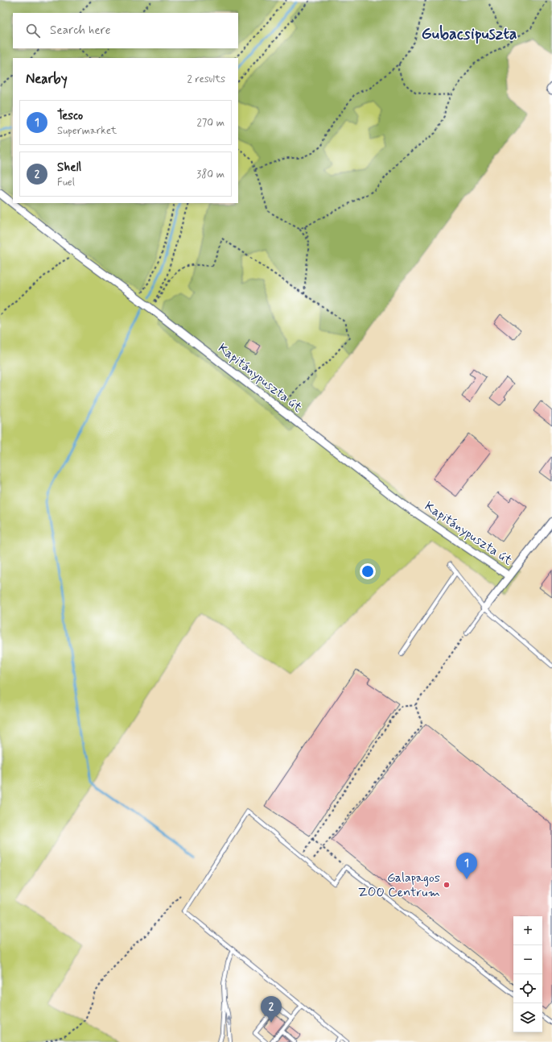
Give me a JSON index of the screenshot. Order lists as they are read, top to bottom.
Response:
{
  "streets": {
    "street": ["Kapitánypuszta út"]
  },
  "districts": ["Gubacsipuszta"],
  "places": ["Galapagos ZOO Centrum"],
  "page": {
    "search": "Search here",
    "heading": ["Nearby", "2 results"],
    "list": [
      {
        "mark": "1",
        "name": "Tesco",
        "note": "Supermarket",
        "value": "270 m"
      },
      {
        "mark": "2",
        "name": "Shell",
        "note": "Fuel",
        "value": "380 m"
      }
    ],
    "pins": ["1", "2"],
    "map_buttons": ["+", "−"]
  }
}
